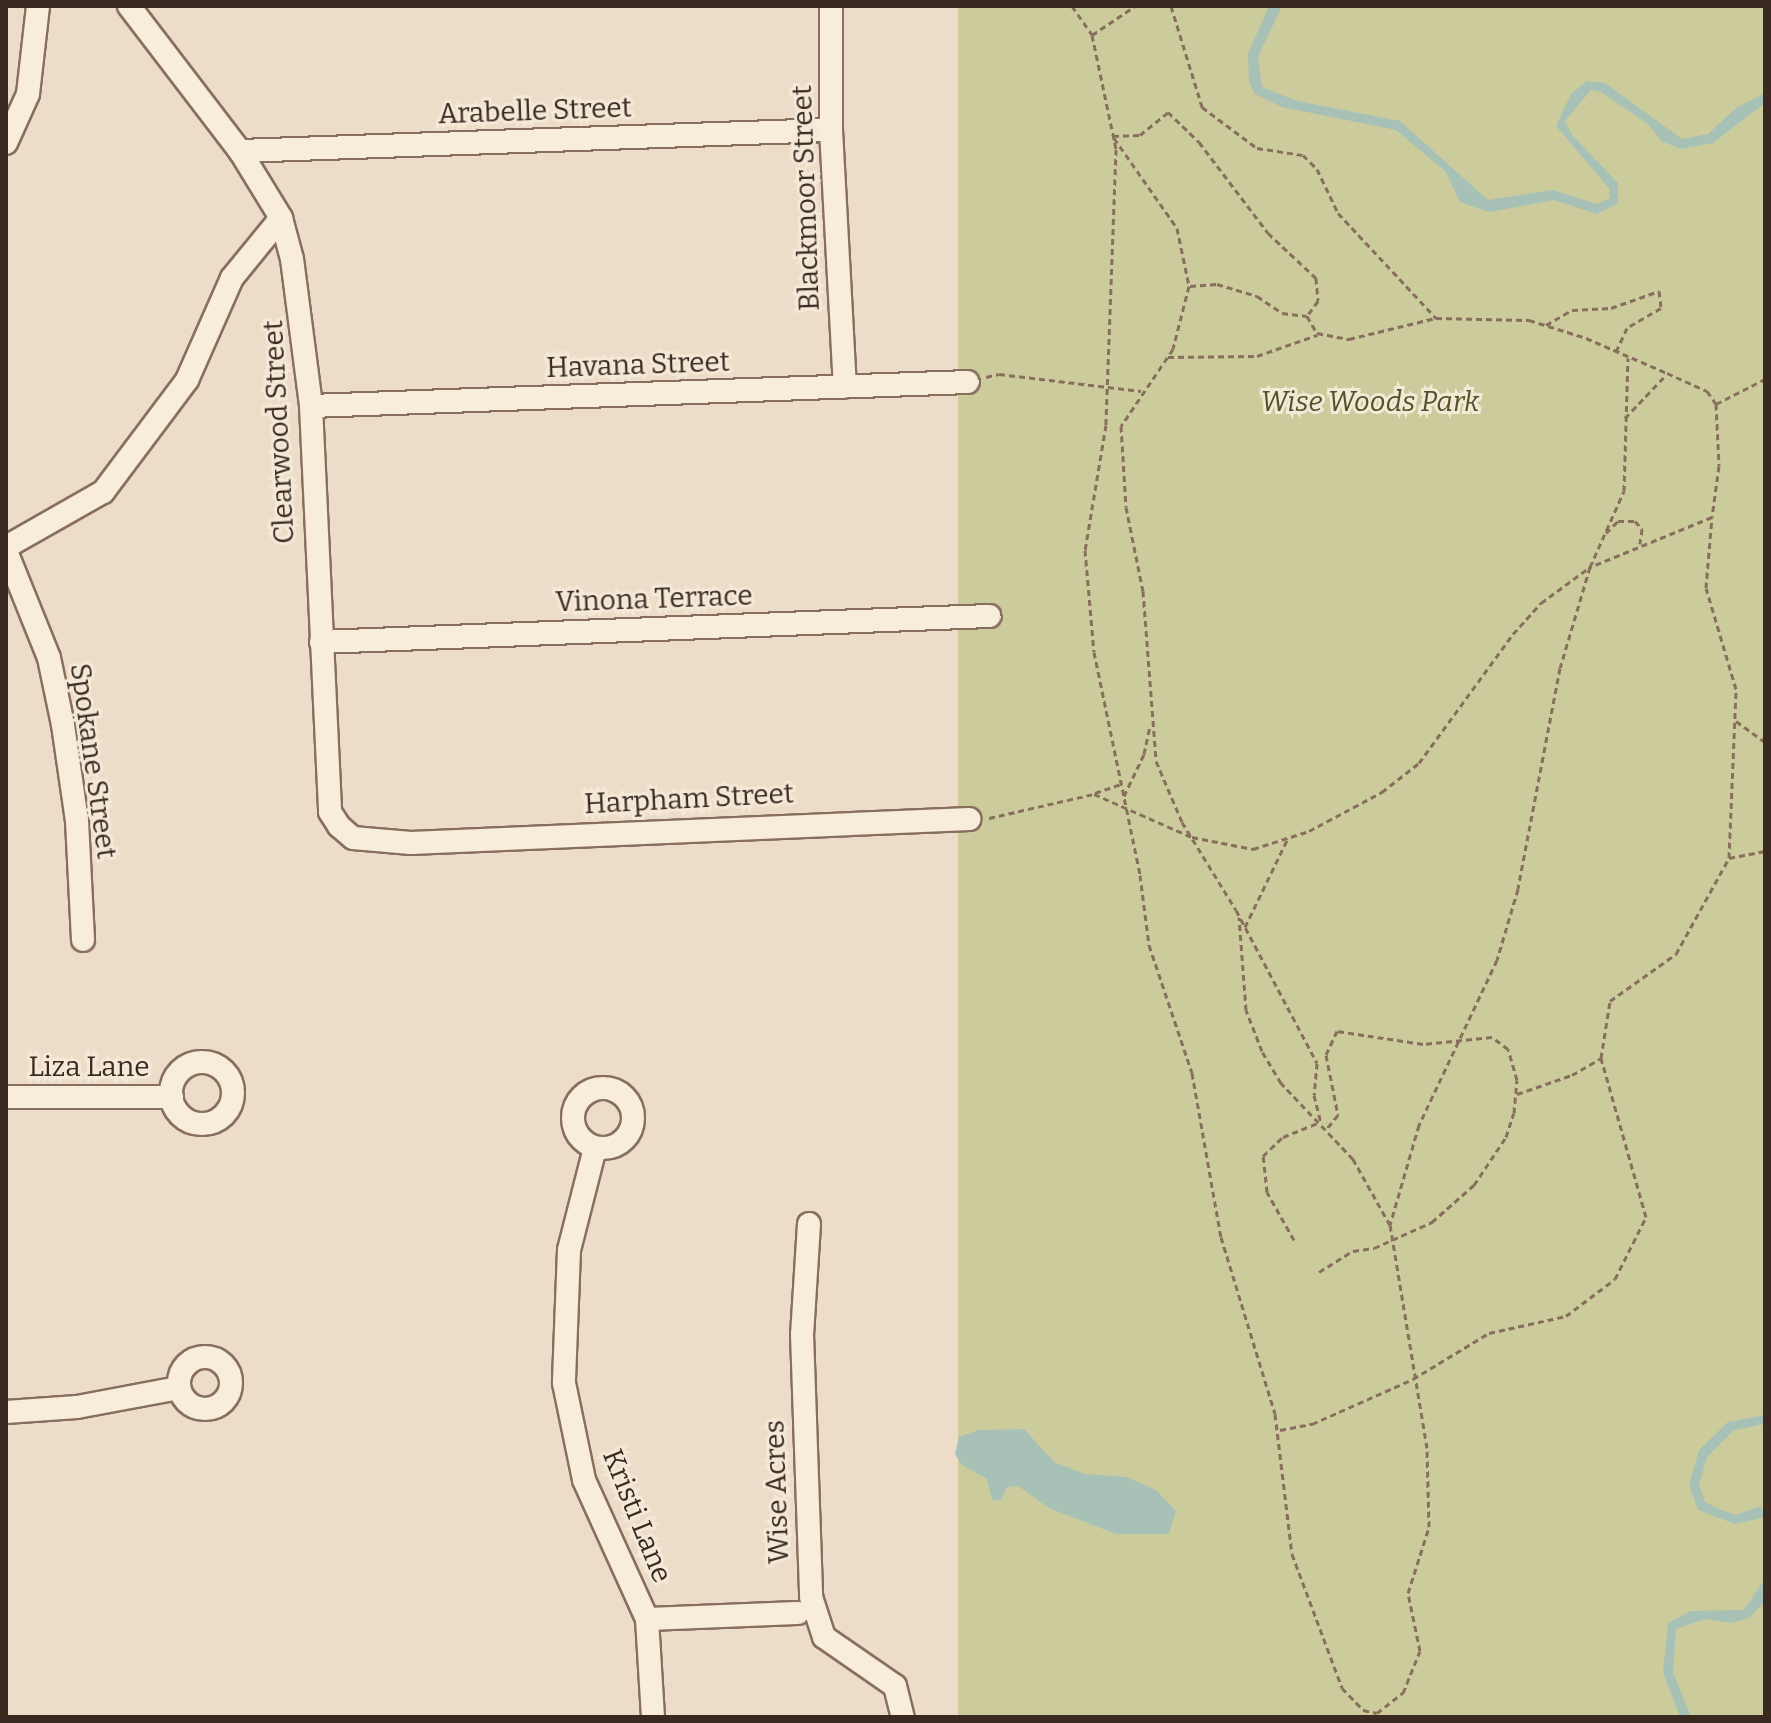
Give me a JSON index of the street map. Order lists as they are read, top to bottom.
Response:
{
  "streets": {
    "street": [
      "Arabelle Street",
      "Blackmoor Street",
      "Havana Street",
      "Clearwood Street",
      "Vinona Terrace",
      "Spokane Street",
      "Harpham Street",
      "Liza Lane",
      "Wise Acres",
      "Kristi Lane"
    ]
  },
  "crossings": [
    ["Arabelle Street", "Blackmoor Street"],
    ["Arabelle Street", "Clearwood Street"],
    ["Blackmoor Street", "Havana Street"],
    ["Havana Street", "Clearwood Street"],
    ["Clearwood Street", "Vinona Terrace"],
    ["Clearwood Street", "Harpham Street"]
  ],
  "parks": ["Wise Woods Park"]
}
